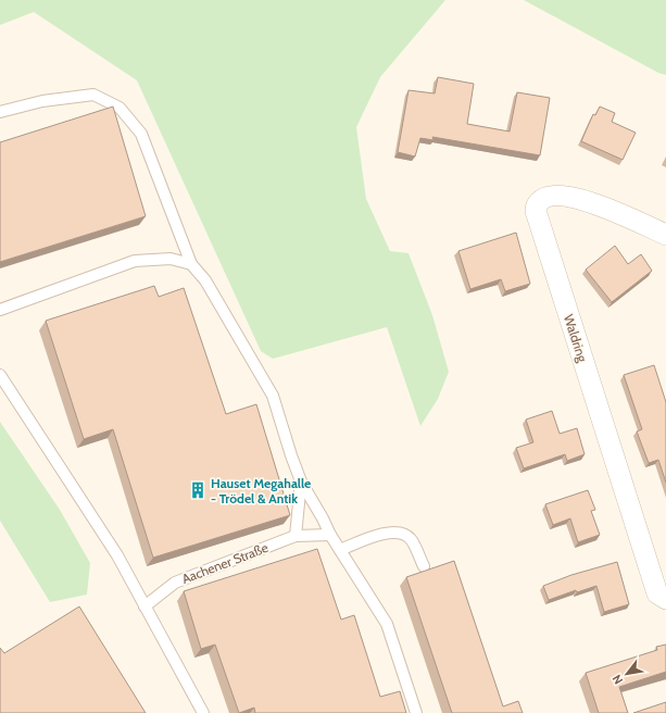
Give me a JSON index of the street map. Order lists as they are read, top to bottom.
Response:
{
  "streets": {
    "street": ["Waldring"],
    "lane": ["Aachener Straße"]
  },
  "places": {
    "building": ["Hauset Megahalle - Trödel & Antik"]
  },
  "north": "bottom left"
}
